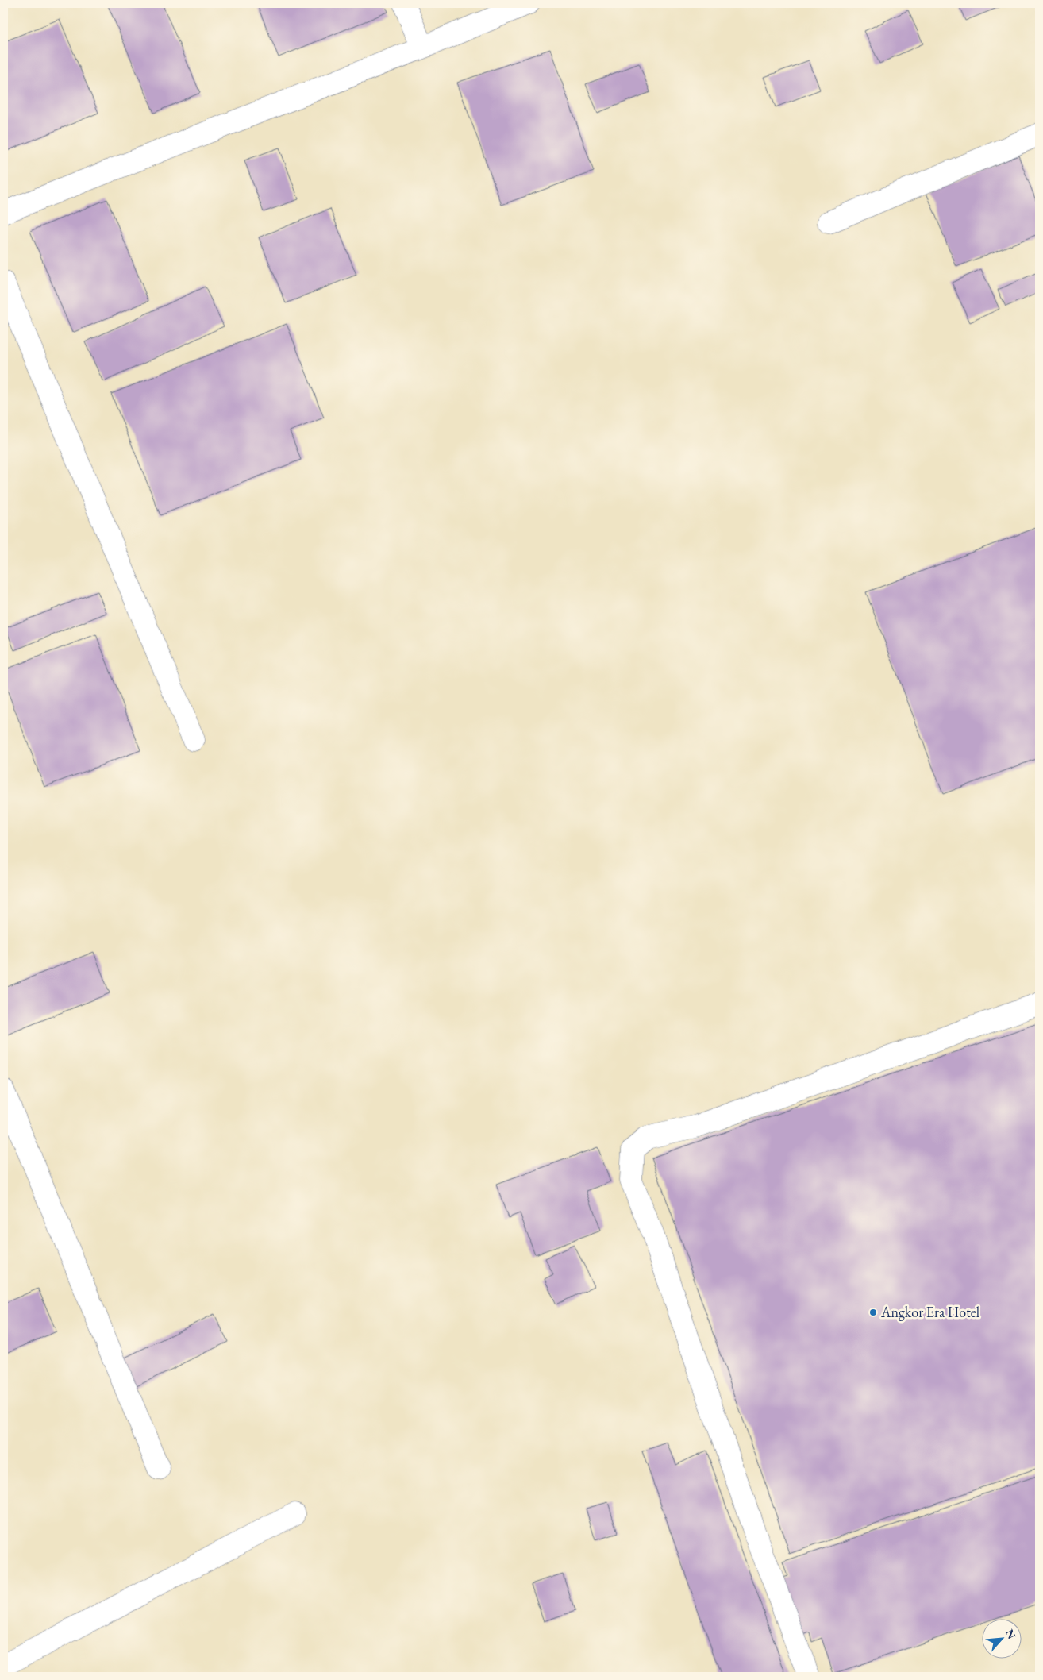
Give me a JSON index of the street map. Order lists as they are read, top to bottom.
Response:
{
  "places": ["Angkor Era Hotel"],
  "north": "top right"
}
